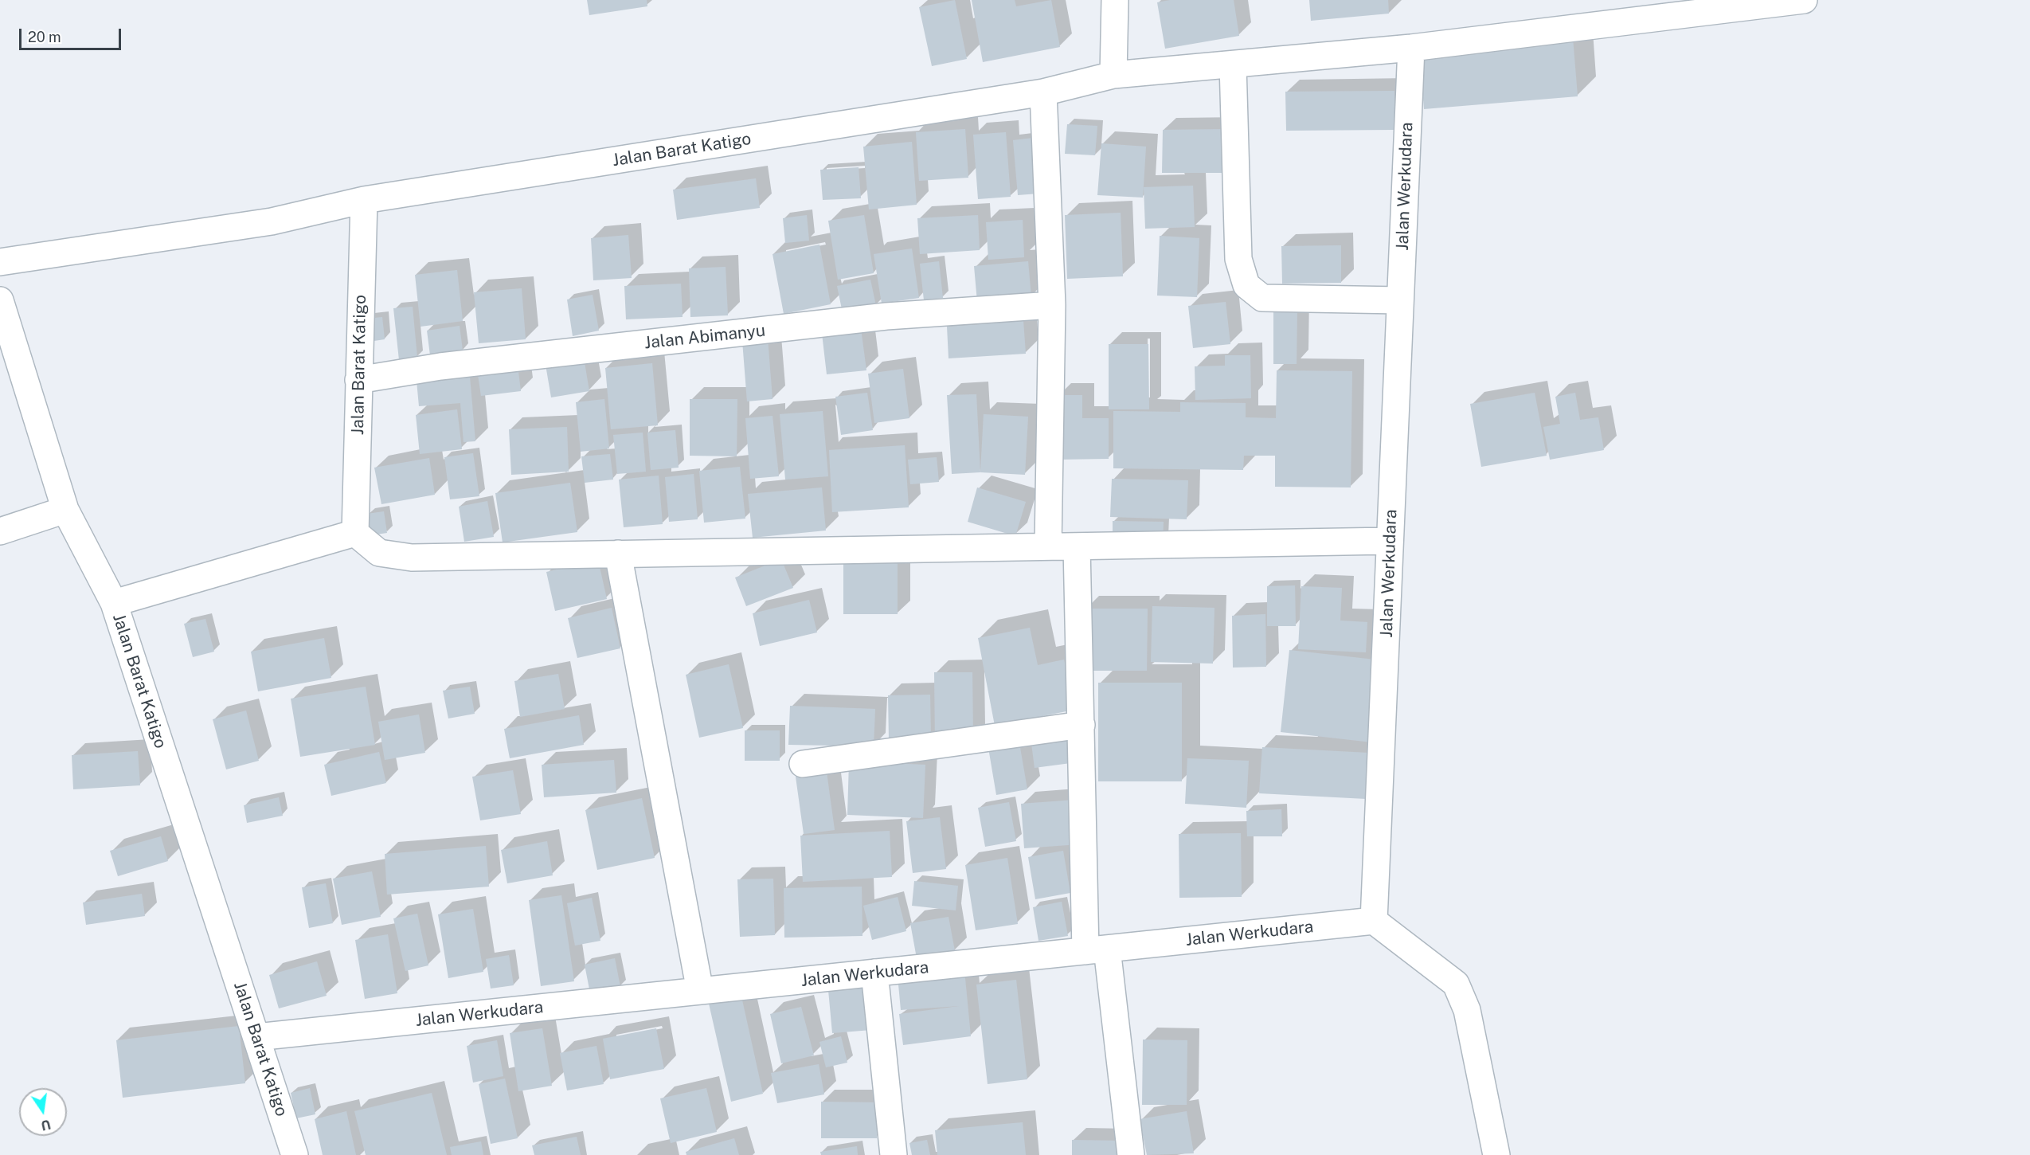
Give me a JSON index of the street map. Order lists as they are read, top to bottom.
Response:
{
  "streets": {
    "street": ["Jalan Barat Katigo", "Jalan Werkudara", "Jalan Abimanyu"]
  },
  "crossings": [
    ["Jalan Barat Katigo", "Jalan Werkudara"],
    ["Jalan Barat Katigo", "Jalan Abimanyu"]
  ],
  "scale_bar": "20 m",
  "north": "bottom"
}
